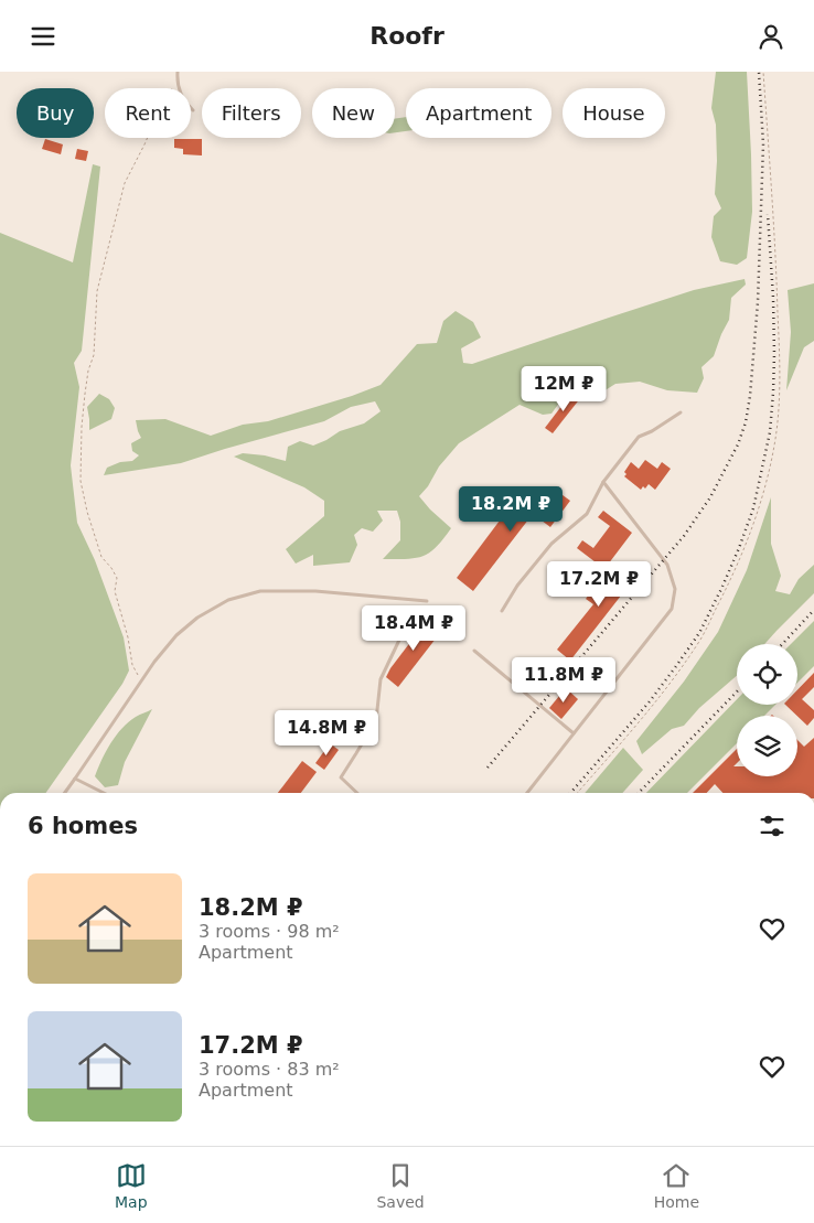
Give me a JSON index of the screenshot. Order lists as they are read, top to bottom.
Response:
{
  "page": {
    "header": "Roofr",
    "chip": [
      "Buy",
      "Rent",
      "Filters",
      "New",
      "Apartment",
      "House"
    ],
    "price": [
      "12M ₽",
      "18.2M ₽",
      "17.2M ₽",
      "18.4M ₽",
      "11.8M ₽",
      "14.8M ₽"
    ],
    "heading": "6 homes",
    "list": [
      {
        "name": "18.2M ₽",
        "note": "3 rooms · 98 m² · Apartment"
      },
      {
        "name": "17.2M ₽",
        "note": "3 rooms · 83 m² · Apartment"
      }
    ],
    "tabs": ["Map", "Saved", "Home"]
  }
}
